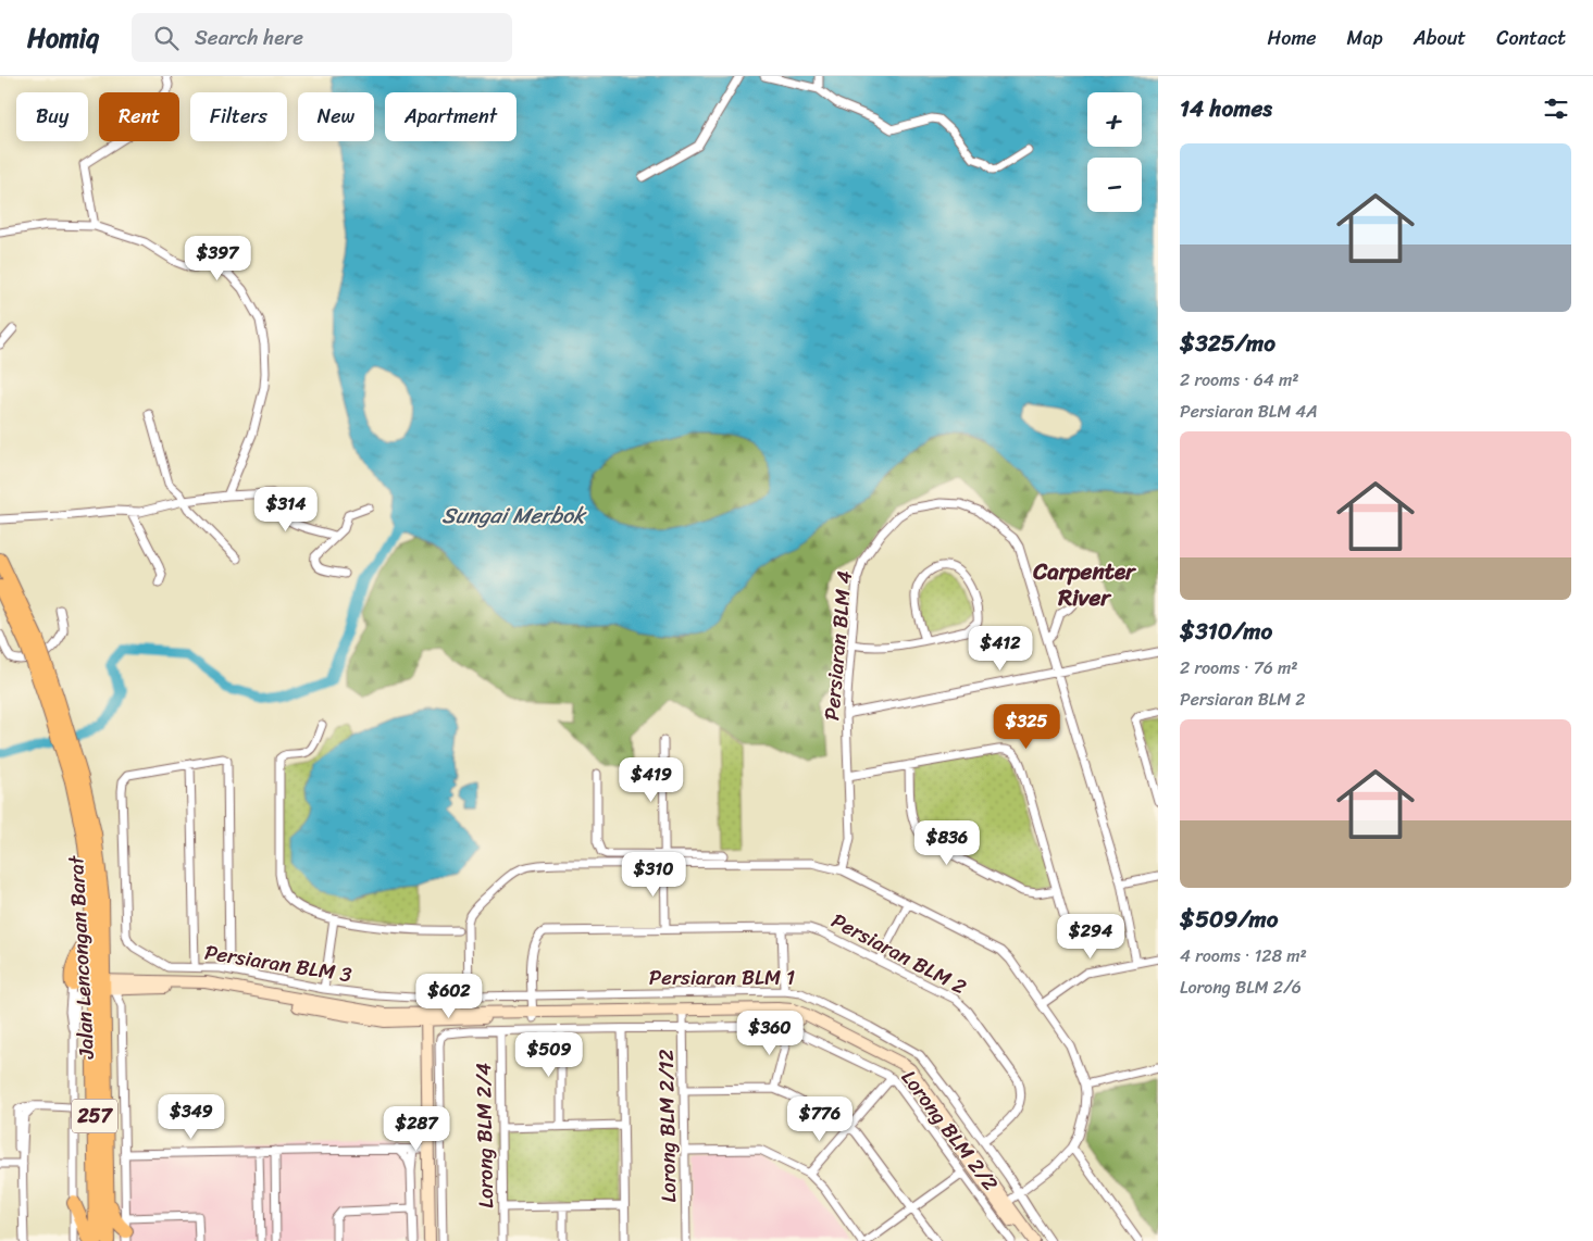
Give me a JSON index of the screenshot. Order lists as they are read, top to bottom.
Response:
{
  "streets": {
    "highway": ["Jalan Lencongan Barat", "257"],
    "street": [
      "Persiaran BLM 4",
      "Persiaran BLM 2",
      "Persiaran BLM 3",
      "Persiaran BLM 1",
      "Lorong BLM 2/12",
      "Lorong BLM 2/2",
      "Lorong BLM 2/4"
    ]
  },
  "crossings": [
    ["Persiaran BLM 2", "Persiaran BLM 3"],
    ["Persiaran BLM 2", "Persiaran BLM 1"],
    ["Persiaran BLM 3", "Persiaran BLM 1"],
    ["Lorong BLM 2/12", "Lorong BLM 2/2"],
    ["Lorong BLM 2/2", "Lorong BLM 2/4"]
  ],
  "districts": ["Carpenter River"],
  "water": ["Sungai Merbok"],
  "page": {
    "header": "Homiq",
    "search": "Search here",
    "nav": [
      "Home",
      "Map",
      "About",
      "Contact"
    ],
    "heading": "14 homes",
    "map_buttons": ["+", "−"],
    "chip": [
      "Buy",
      "Rent",
      "Filters",
      "New",
      "Apartment"
    ],
    "list": [
      {
        "name": "$325/mo",
        "note": "2 rooms · 64 m² · Persiaran BLM 4A"
      },
      {
        "name": "$310/mo",
        "note": "2 rooms · 76 m² · Persiaran BLM 2"
      },
      {
        "name": "$509/mo",
        "note": "4 rooms · 128 m² · Lorong BLM 2/6"
      }
    ],
    "price": [
      "$397",
      "$314",
      "$412",
      "$325",
      "$419",
      "$836",
      "$310",
      "$294",
      "$602",
      "$360",
      "$509",
      "$349",
      "$776",
      "$287"
    ]
  }
}
